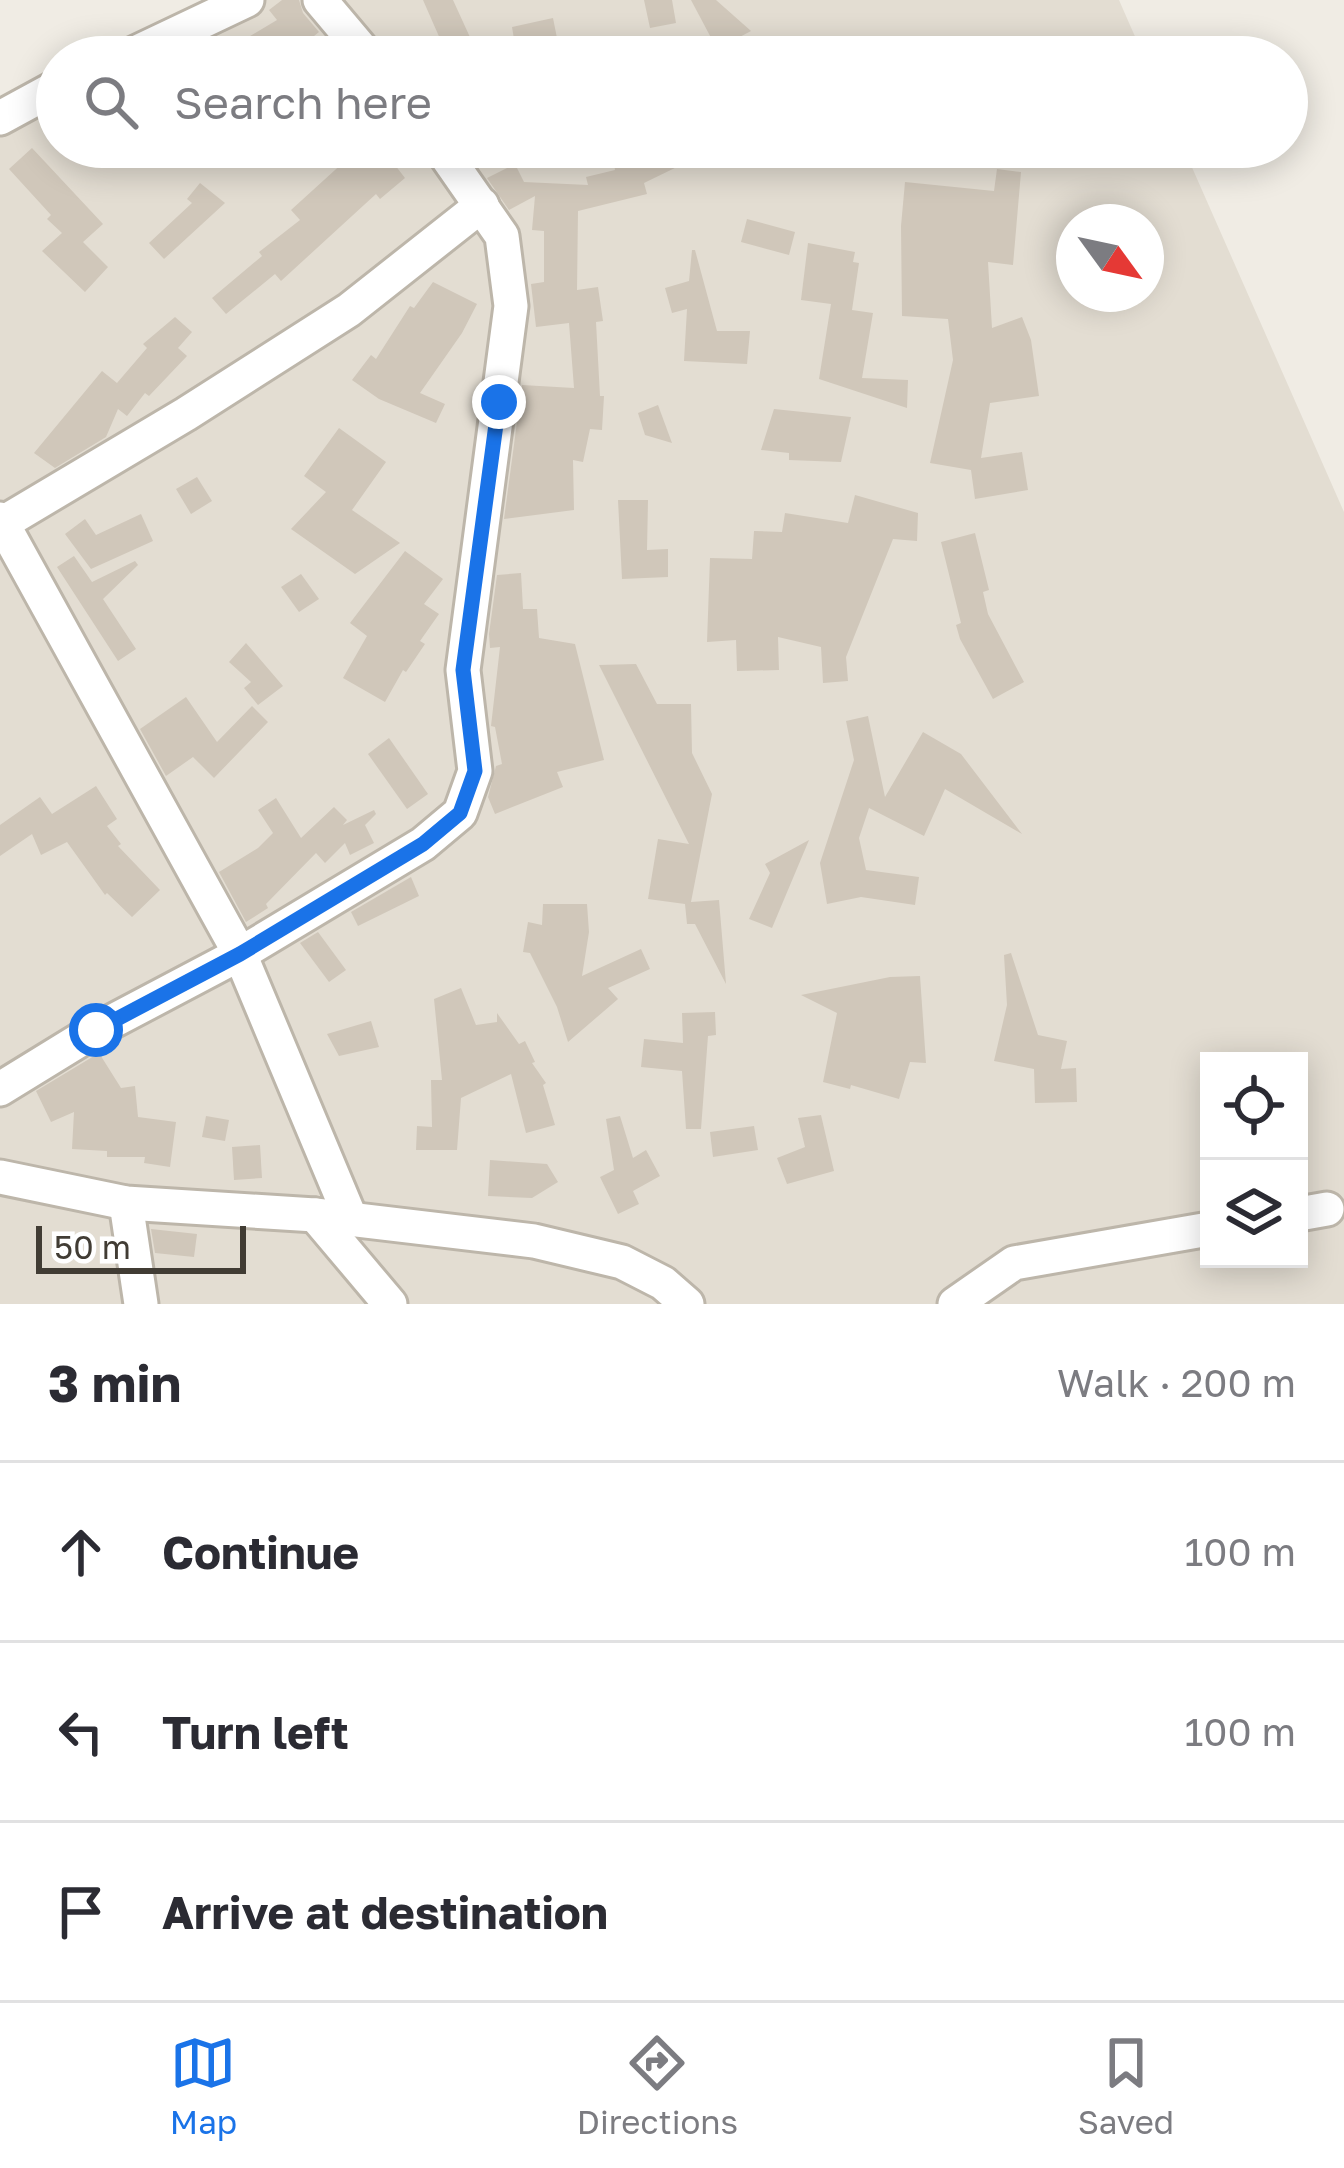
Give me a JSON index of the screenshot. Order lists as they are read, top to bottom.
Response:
{
  "scale_bar": "50 m",
  "north": "bottom right",
  "page": {
    "search": "Search here",
    "scale": "50 m",
    "heading": ["3 min", "Walk · 200 m"],
    "list": [
      ["Continue", "100 m"],
      ["Turn left", "100 m"],
      "Arrive at destination"
    ],
    "nav": ["Map", "Directions", "Saved"]
  }
}
